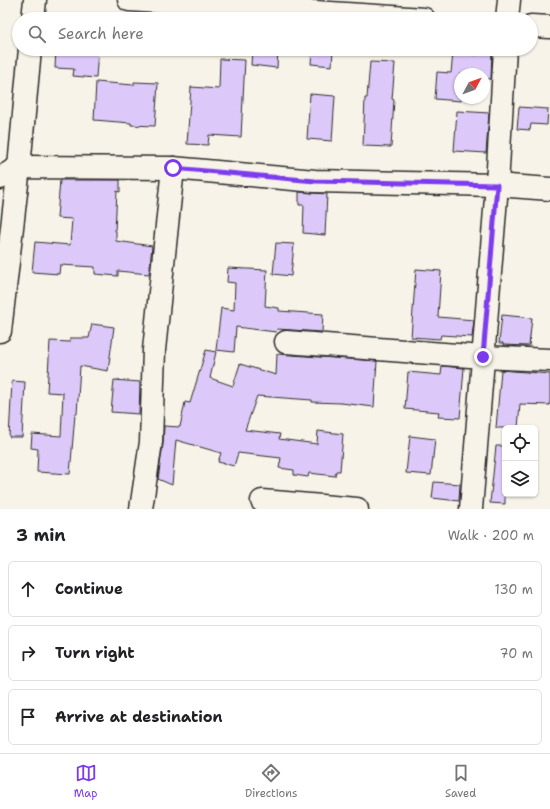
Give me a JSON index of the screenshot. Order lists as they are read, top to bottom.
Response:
{
  "north": "top right",
  "page": {
    "search": "Search here",
    "heading": ["3 min", "Walk · 200 m"],
    "list": [
      ["Continue", "130 m"],
      ["Turn right", "70 m"],
      "Arrive at destination"
    ],
    "nav": ["Map", "Directions", "Saved"]
  }
}
